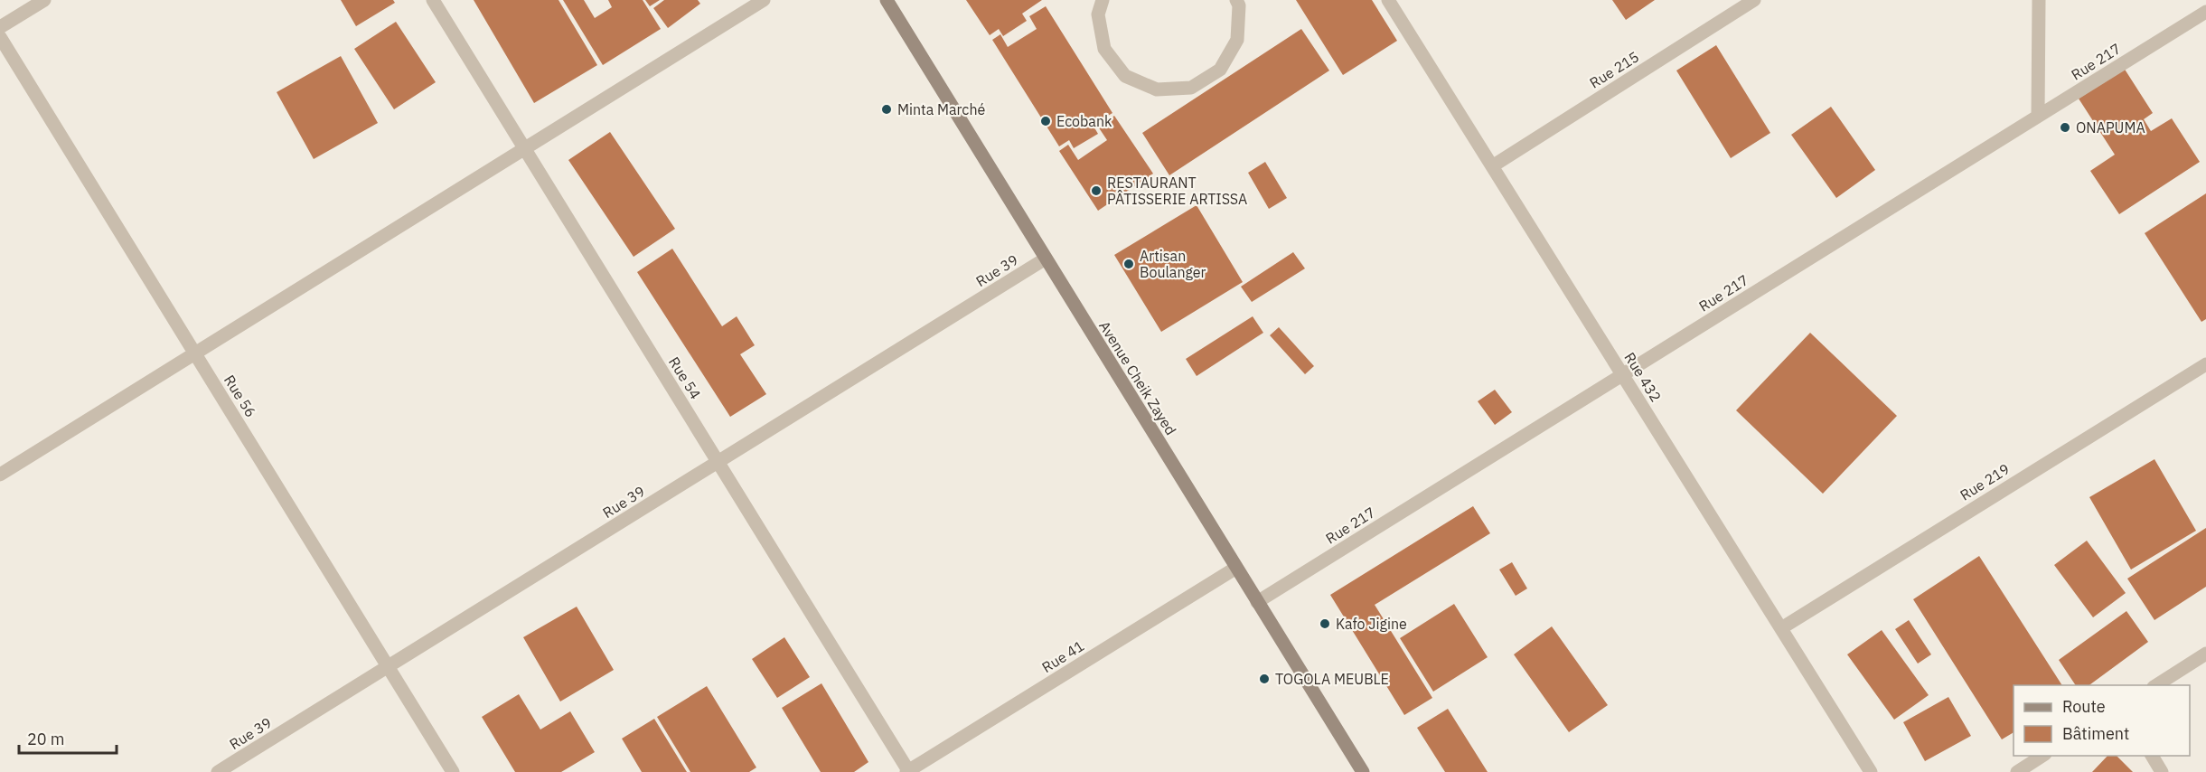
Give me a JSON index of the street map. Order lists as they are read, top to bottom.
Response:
{
  "streets": {
    "main road": ["Avenue Cheik Zayed"],
    "street": [
      "Rue 217",
      "Rue 215",
      "Rue 39",
      "Rue 432",
      "Rue 54",
      "Rue 56",
      "Rue 219",
      "Rue 41"
    ]
  },
  "crossings": [
    ["Rue 217", "Rue 432"],
    ["Rue 217", "Avenue Cheik Zayed"],
    ["Rue 215", "Rue 432"],
    ["Rue 39", "Rue 54"],
    ["Rue 39", "Avenue Cheik Zayed"],
    ["Rue 39", "Rue 56"],
    ["Rue 432", "Rue 219"],
    ["Rue 54", "Rue 41"],
    ["Avenue Cheik Zayed", "Rue 41"]
  ],
  "places": [
    "Minta Marché",
    "Ecobank",
    "ONAPUMA",
    "RESTAURANT PÂTISSERIE ARTISSA",
    "Artisan Boulanger",
    "Kafo Jigine",
    "TOGOLA MEUBLE"
  ],
  "legend": ["Route", "Bâtiment"],
  "scale_bar": "20 m"
}
